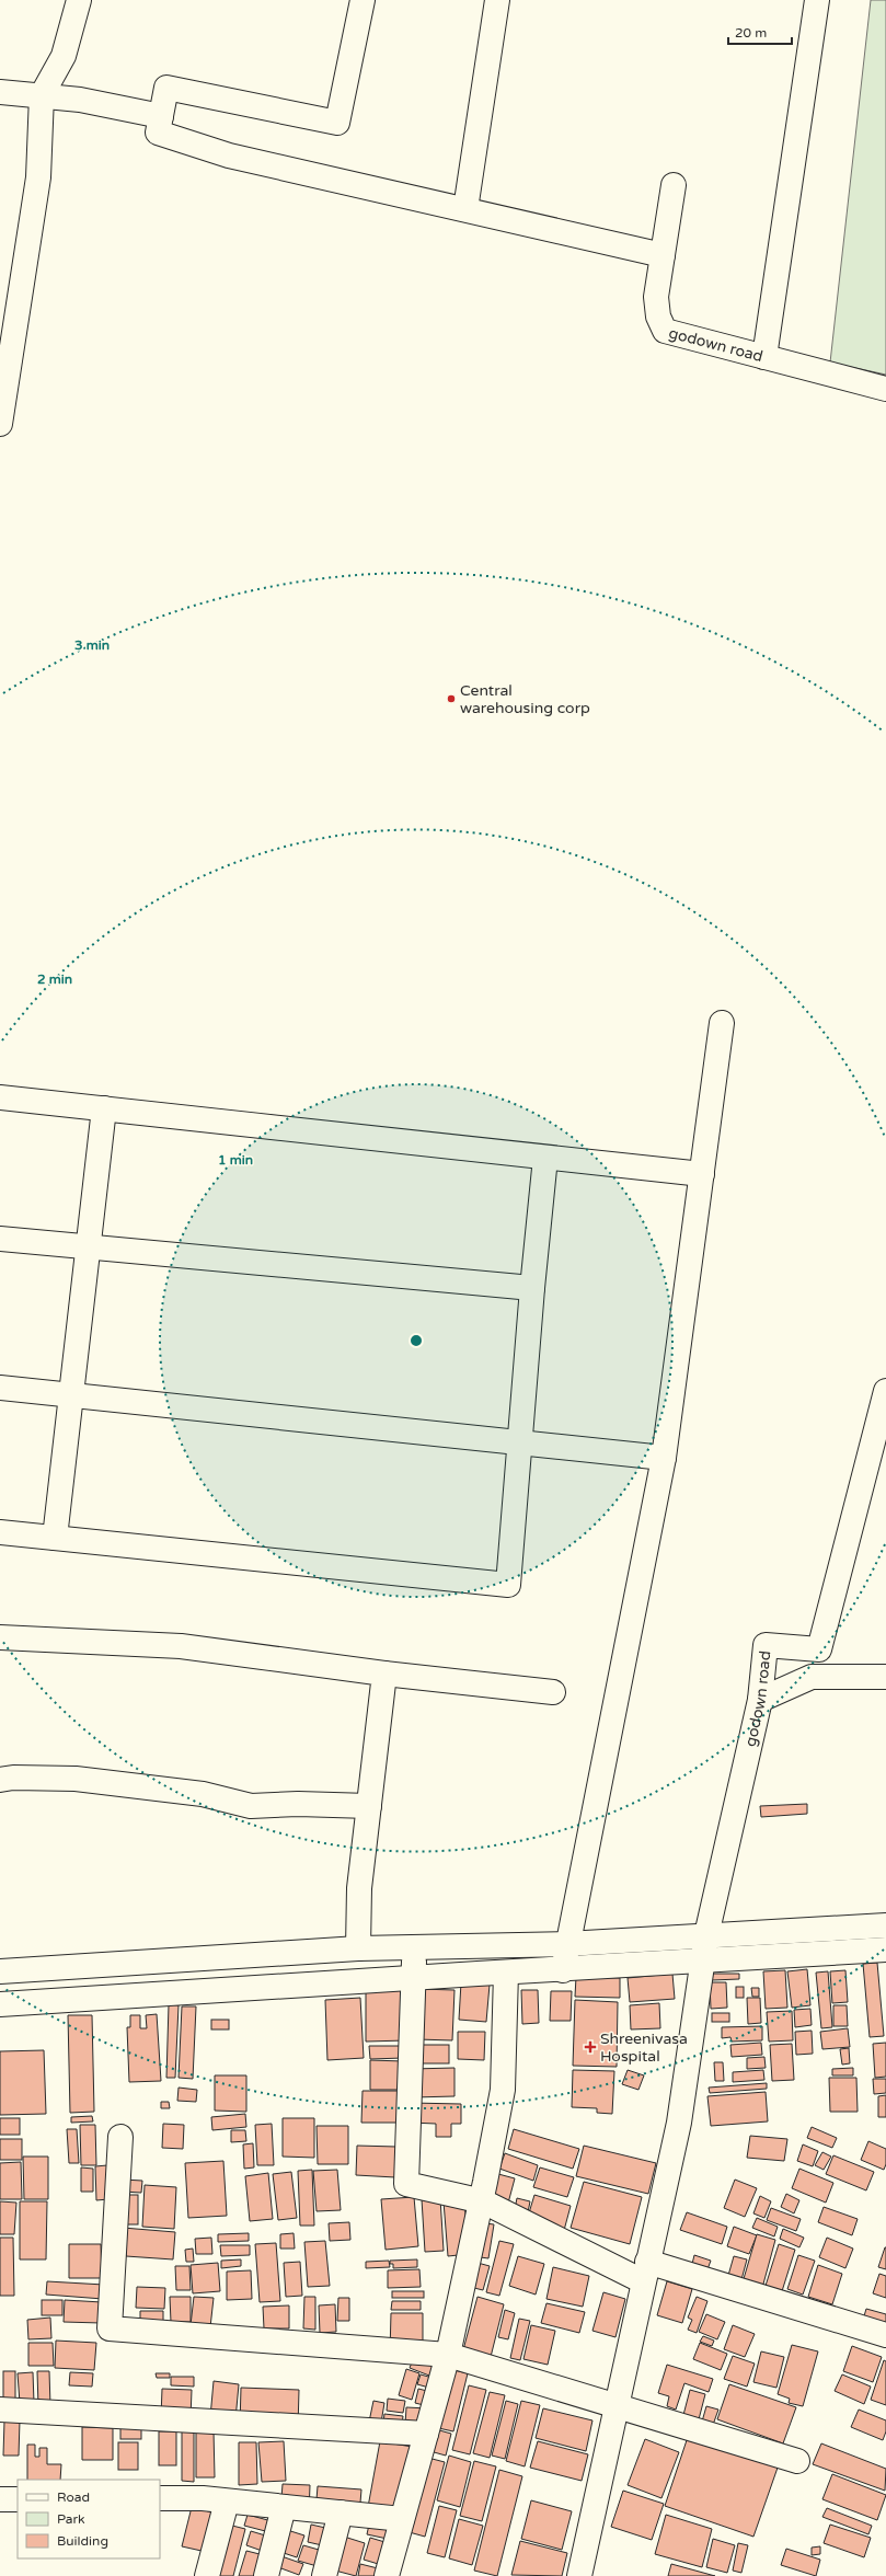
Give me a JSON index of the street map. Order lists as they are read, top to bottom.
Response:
{
  "streets": {
    "street": ["godown road"]
  },
  "places": {
    "other": ["Central warehousing corp"],
    "health": ["Shreenivasa Hospital"]
  },
  "legend": ["Road", "Park", "Building"],
  "scale_bar": "20 m",
  "rings": ["3 min", "2 min", "1 min"]
}
